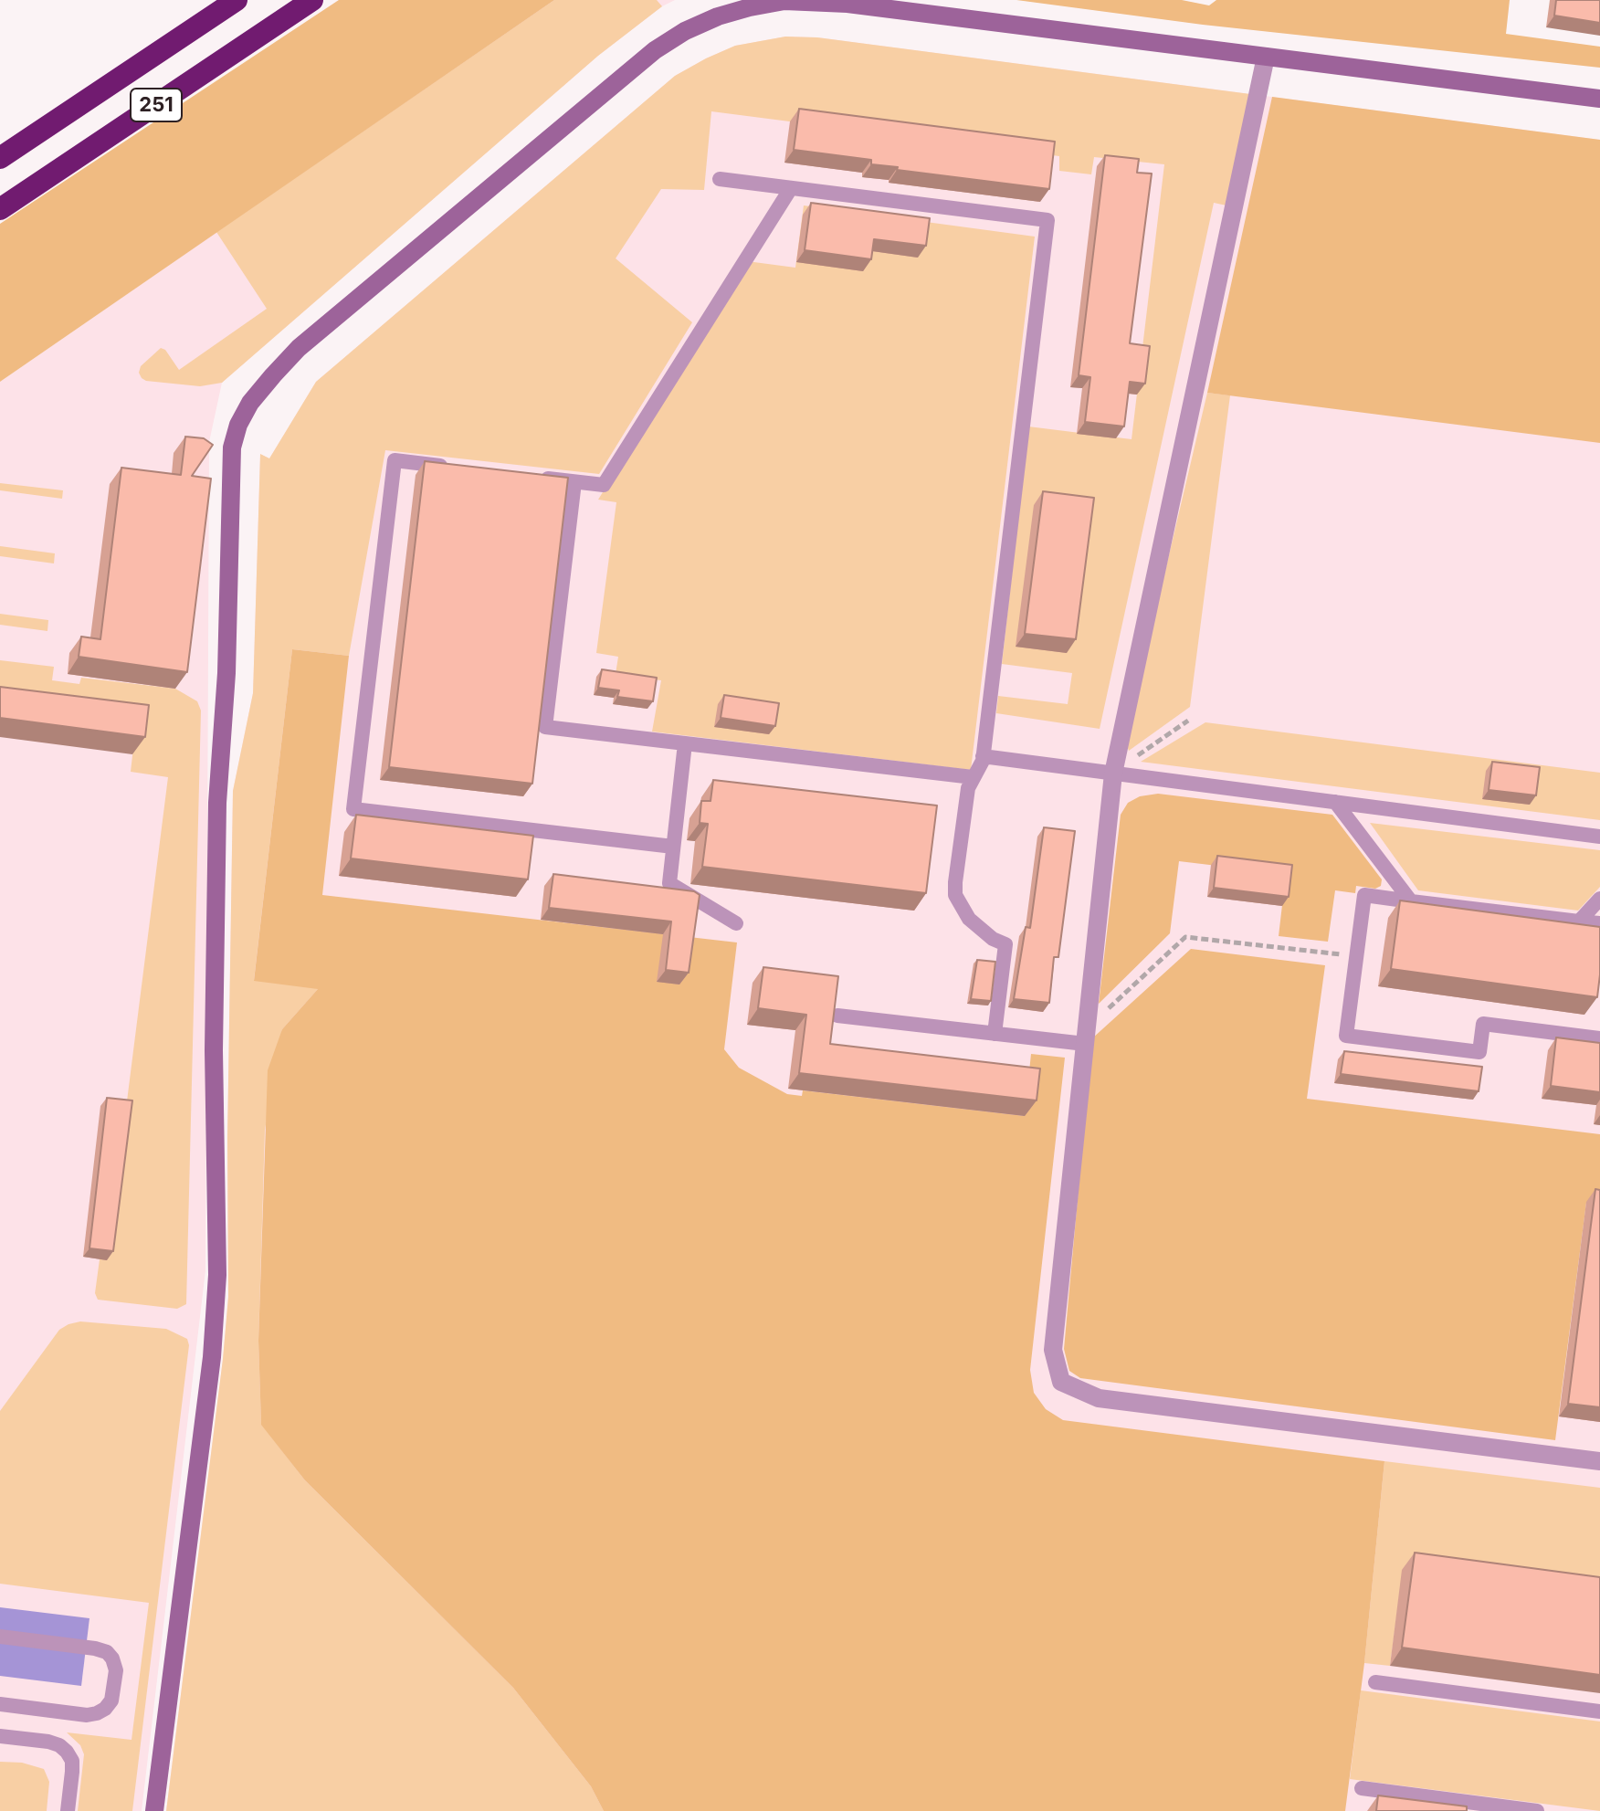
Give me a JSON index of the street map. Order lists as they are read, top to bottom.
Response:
{
  "streets": {
    "highway": ["251"]
  }
}
